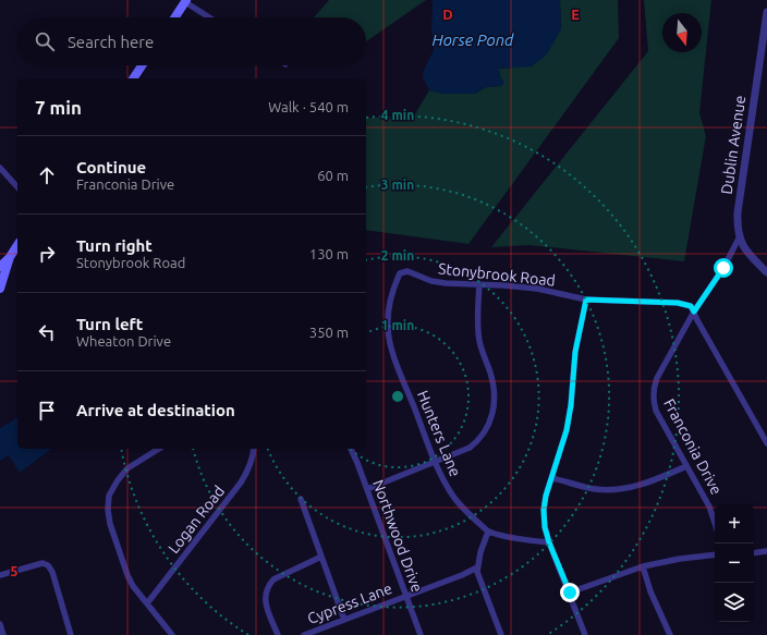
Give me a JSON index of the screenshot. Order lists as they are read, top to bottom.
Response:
{
  "streets": {
    "street": [
      "Dublin Avenue",
      "Stonybrook Road",
      "Hunters Lane",
      "Franconia Drive",
      "Logan Road",
      "Northwood Drive",
      "Cypress Lane"
    ]
  },
  "crossings": [
    ["Dublin Avenue", "Franconia Drive"],
    ["Stonybrook Road", "Hunters Lane"],
    ["Stonybrook Road", "Franconia Drive"],
    ["Northwood Drive", "Cypress Lane"]
  ],
  "water": ["Horse Pond"],
  "north": "bottom",
  "page": {
    "search": "Search here",
    "heading": ["7 min", "Walk · 540 m"],
    "list": [
      ["Continue", "Franconia Drive", "60 m"],
      ["Turn right", "Stonybrook Road", "130 m"],
      ["Turn left", "Wheaton Drive", "350 m"],
      "Arrive at destination"
    ],
    "map_buttons": ["+", "−"]
  },
  "grid": {
    "columns": ["D", "E"],
    "rows": ["5"]
  },
  "rings": [
    "4 min",
    "3 min",
    "2 min",
    "1 min"
  ]
}
